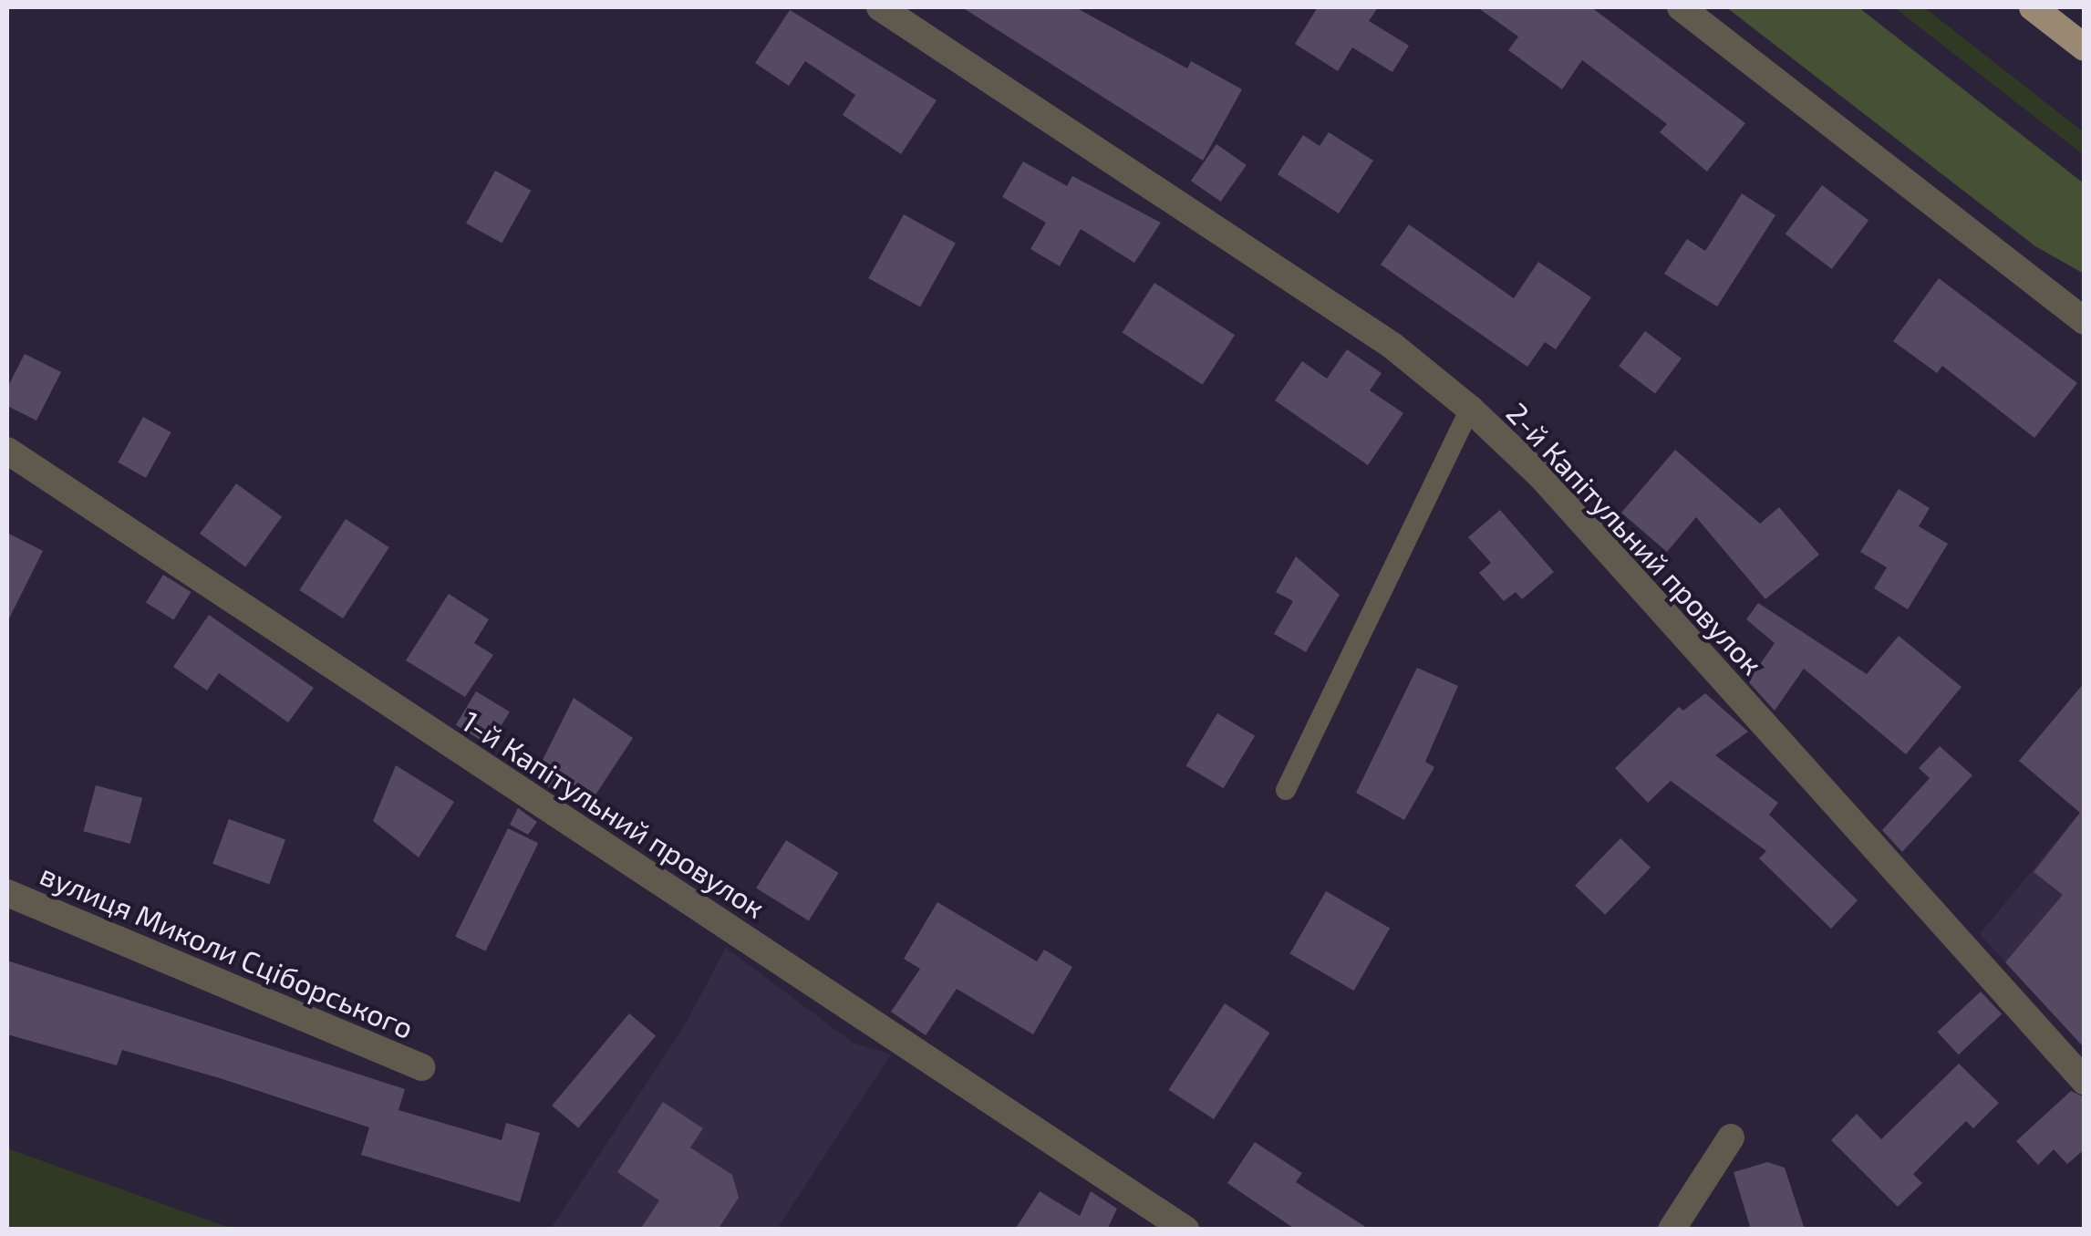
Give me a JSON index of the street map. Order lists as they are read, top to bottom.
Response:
{
  "streets": {
    "street": ["2-й Капітульний провулок", "1-й Капітульний провулок", "вулиця Миколи Сціборського"]
  }
}
